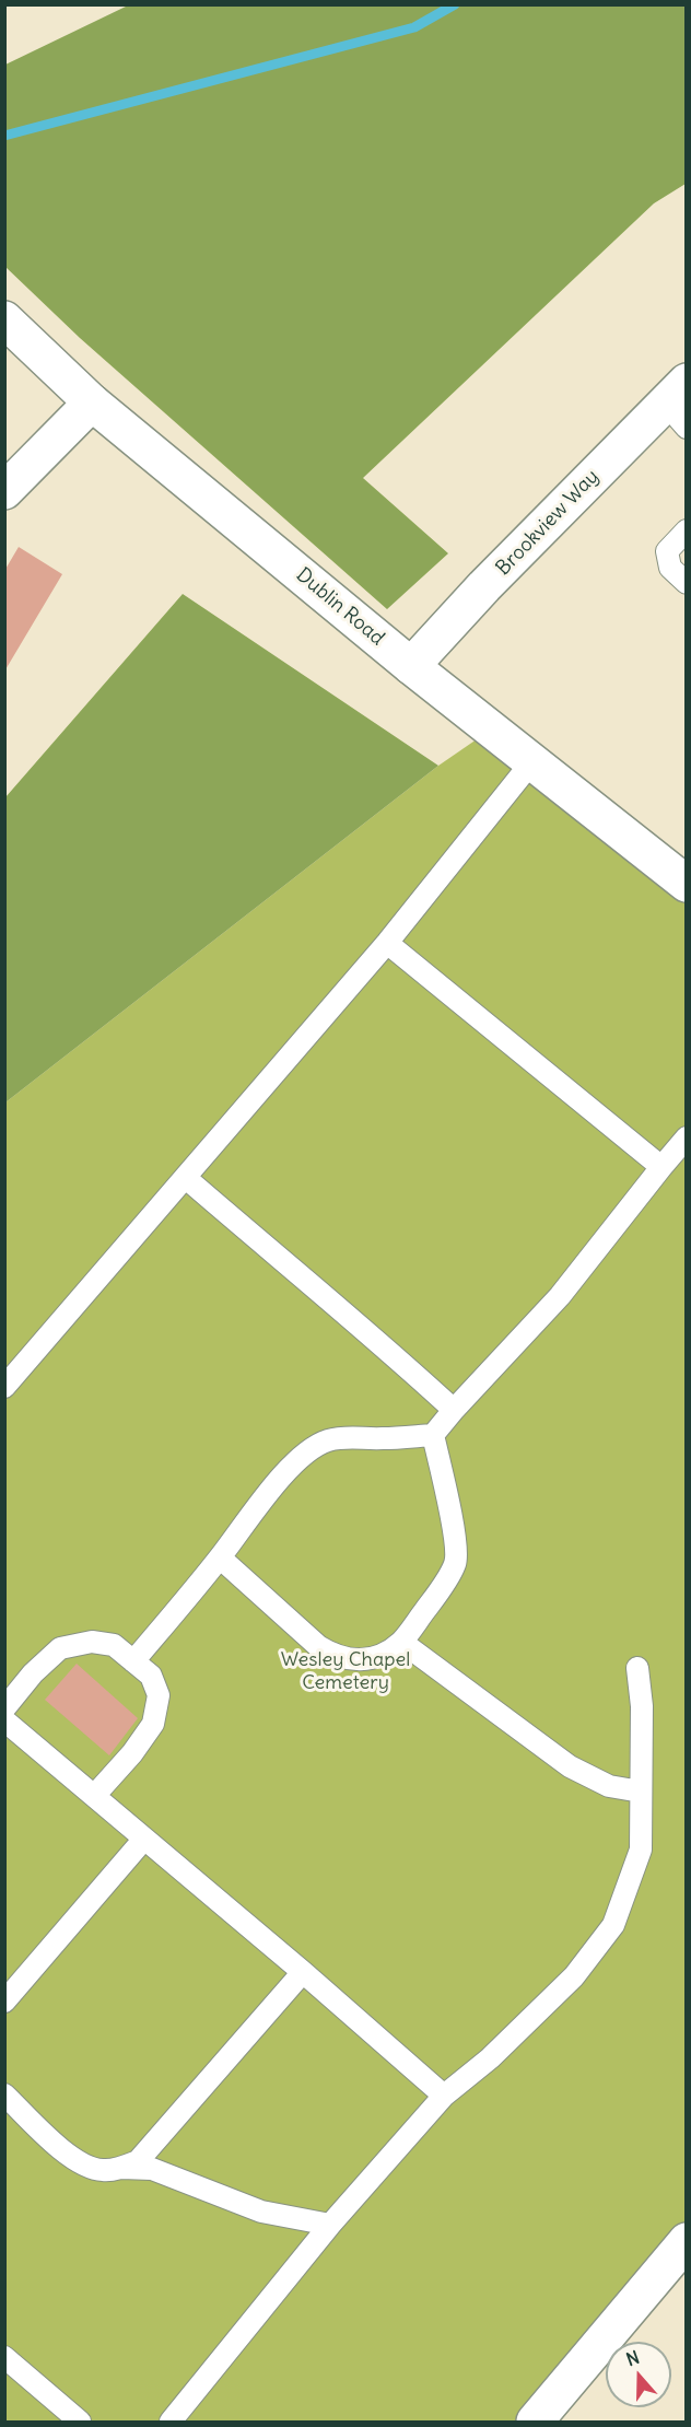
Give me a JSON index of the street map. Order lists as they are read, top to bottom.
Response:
{
  "streets": {
    "main road": ["Brookview Way", "Dublin Road"]
  },
  "crossings": [
    ["Brookview Way", "Dublin Road"]
  ],
  "parks": ["Wesley Chapel Cemetery"],
  "north": "top"
}
